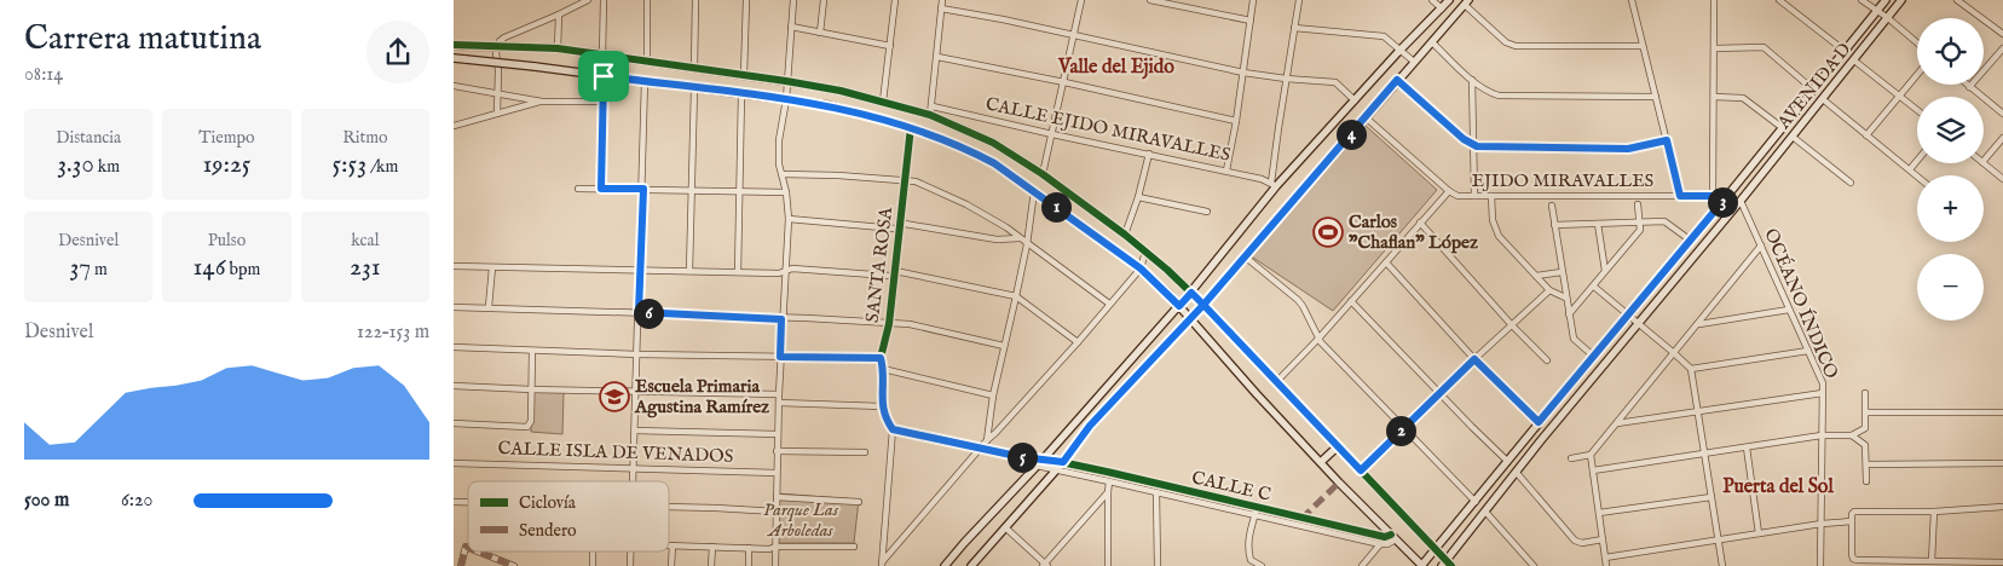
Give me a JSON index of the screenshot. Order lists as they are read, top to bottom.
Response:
{
  "streets": {
    "street": [
      "AVENIDA D",
      "CALLE EJIDO MIRAVALLES",
      "EJIDO MIRAVALLES",
      "SANTA ROSA",
      "OCÉANO ÍNDICO",
      "CALLE ISLA DE VENADOS",
      "CALLE C"
    ]
  },
  "crossings": [
    ["AVENIDA D", "EJIDO MIRAVALLES"],
    ["AVENIDA D", "OCÉANO ÍNDICO"]
  ],
  "districts": ["Valle del Ejido", "Puerta del Sol"],
  "parks": ["Parque Las Arboledas"],
  "places": {
    "sports": ["Carlos \"Chaflan\" López"],
    "school or university": ["Escuela Primaria Agustina Ramírez"]
  },
  "legend": ["Ciclovía", "Sendero"],
  "page": {
    "heading": ["Carrera matutina", "08:14"],
    "map_buttons": ["+", "−"],
    "stats": [
      ["Distancia", "3.30 km"],
      ["Tiempo", "19:25"],
      ["Ritmo", "5:53 /km"],
      ["Desnivel", "37 m"],
      ["Pulso", "146 bpm"],
      ["kcal", "231"]
    ],
    "pins": [
      "4",
      "3",
      "1",
      "6",
      "2",
      "5"
    ],
    "chart": ["Desnivel", "122–153 m"],
    "list": [
      {
        "name": "500 m",
        "note": "6:20"
      }
    ]
  }
}
